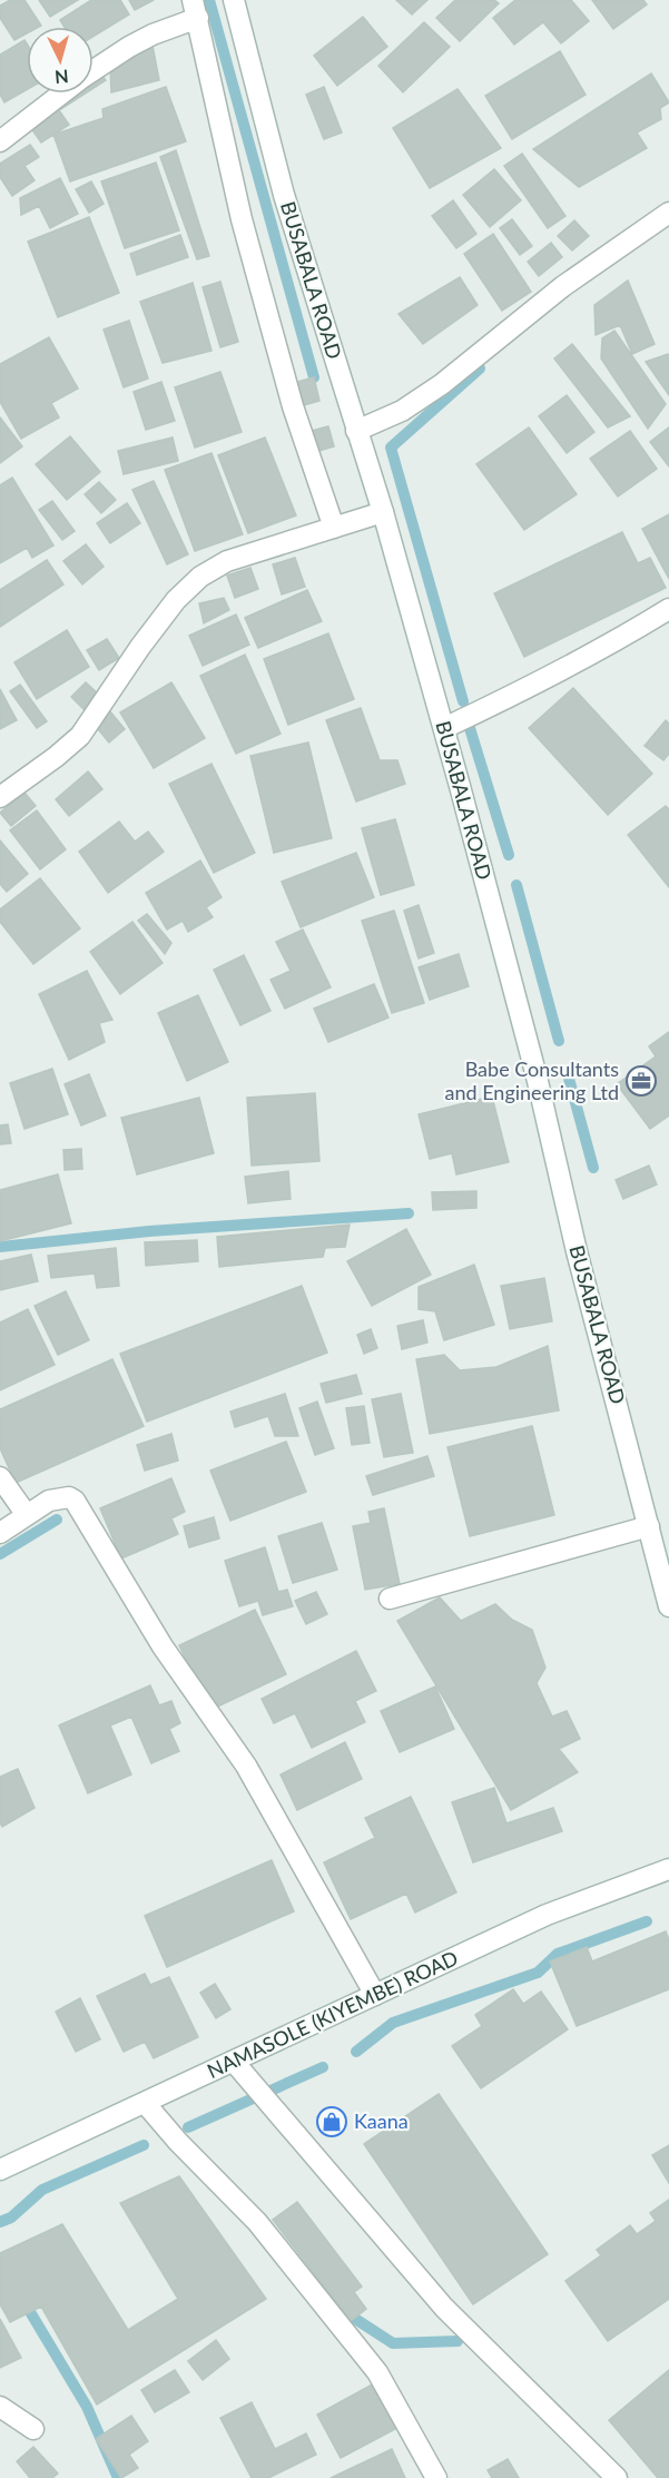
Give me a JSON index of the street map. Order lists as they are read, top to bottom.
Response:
{
  "streets": {
    "street": ["BUSABALA ROAD", "NAMASOLE (KIYEMBE) ROAD"]
  },
  "places": {
    "office": ["Babe Consultants and Engineering Ltd"],
    "shop": ["Kaana"]
  },
  "north": "bottom"
}
